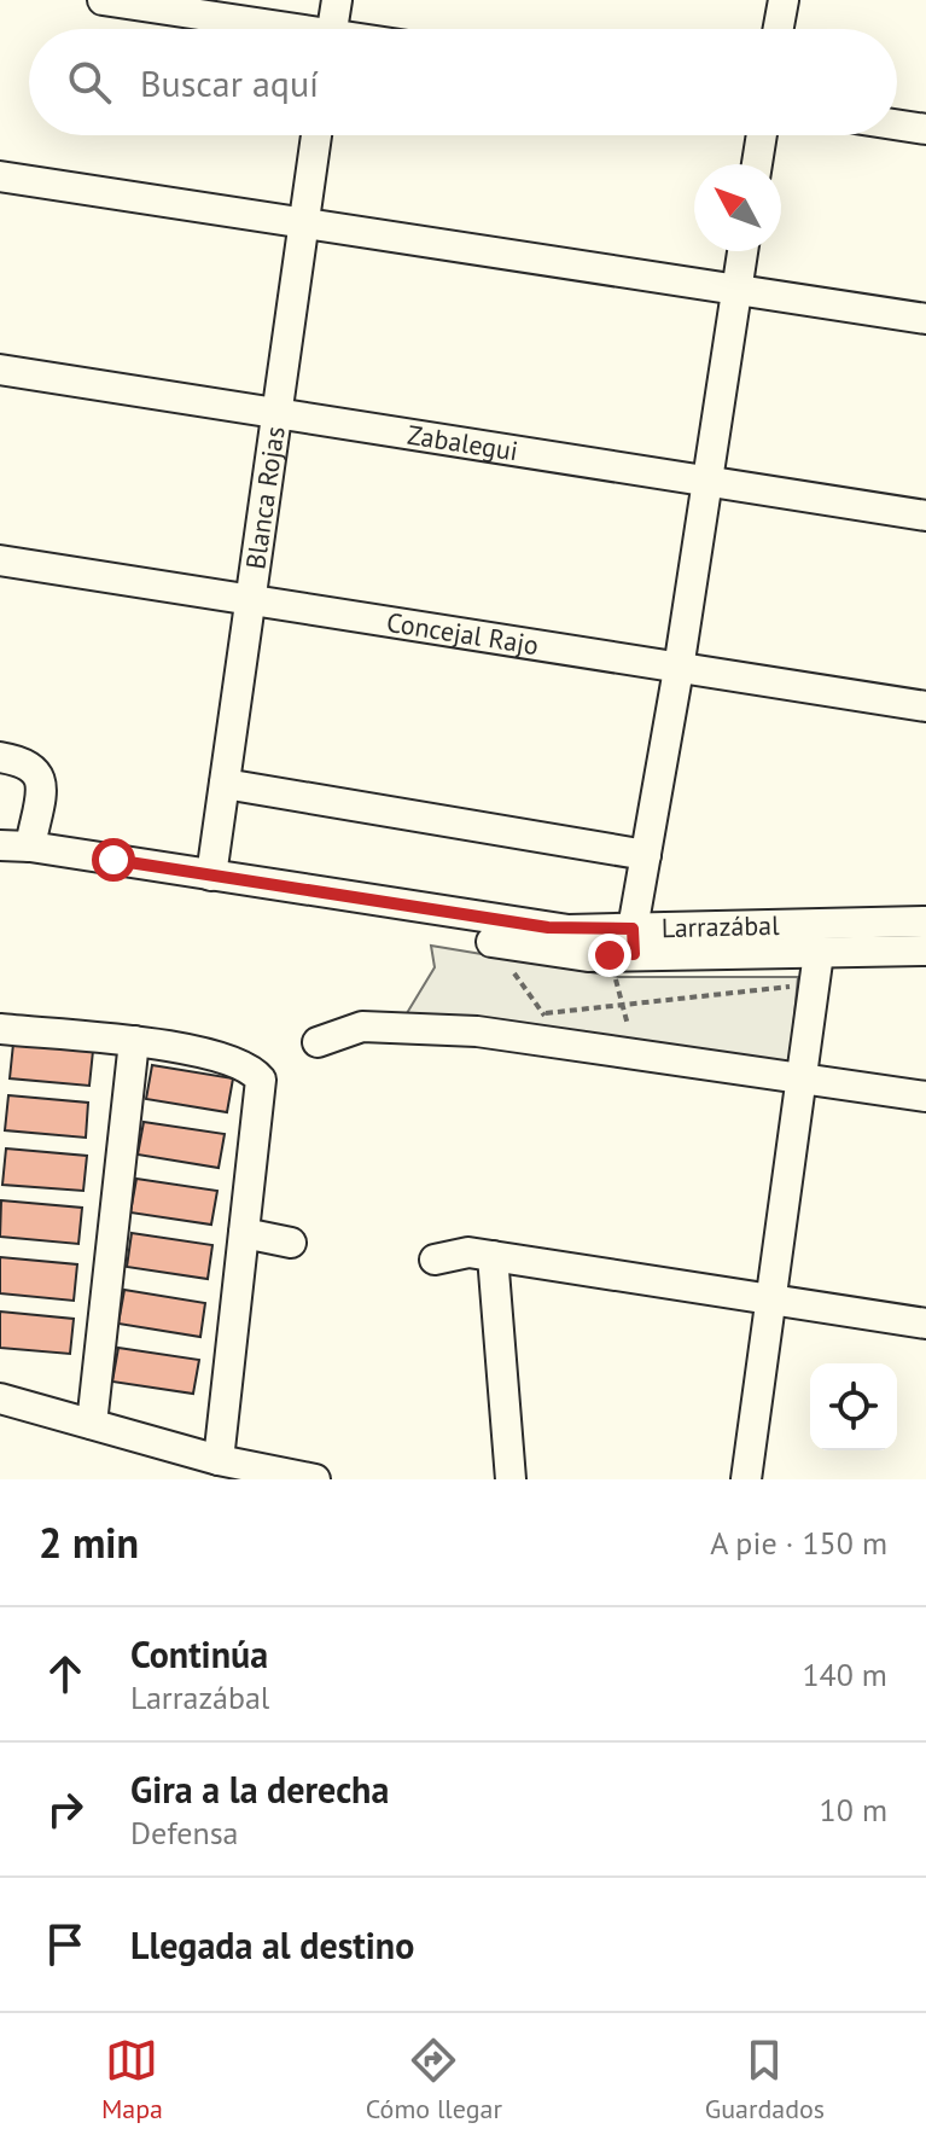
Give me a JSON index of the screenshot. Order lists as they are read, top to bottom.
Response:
{
  "streets": {
    "street": [
      "Zabalegui",
      "Blanca Rojas",
      "Concejal Rajo",
      "Larrazábal"
    ]
  },
  "crossings": [
    ["Zabalegui", "Blanca Rojas"],
    ["Blanca Rojas", "Concejal Rajo"],
    ["Blanca Rojas", "Larrazábal"]
  ],
  "north": "top left",
  "page": {
    "search": "Buscar aquí",
    "heading": ["2 min", "A pie · 150 m"],
    "list": [
      ["Continúa", "Larrazábal", "140 m"],
      ["Gira a la derecha", "Defensa", "10 m"],
      "Llegada al destino"
    ],
    "nav": ["Mapa", "Cómo llegar", "Guardados"]
  }
}
